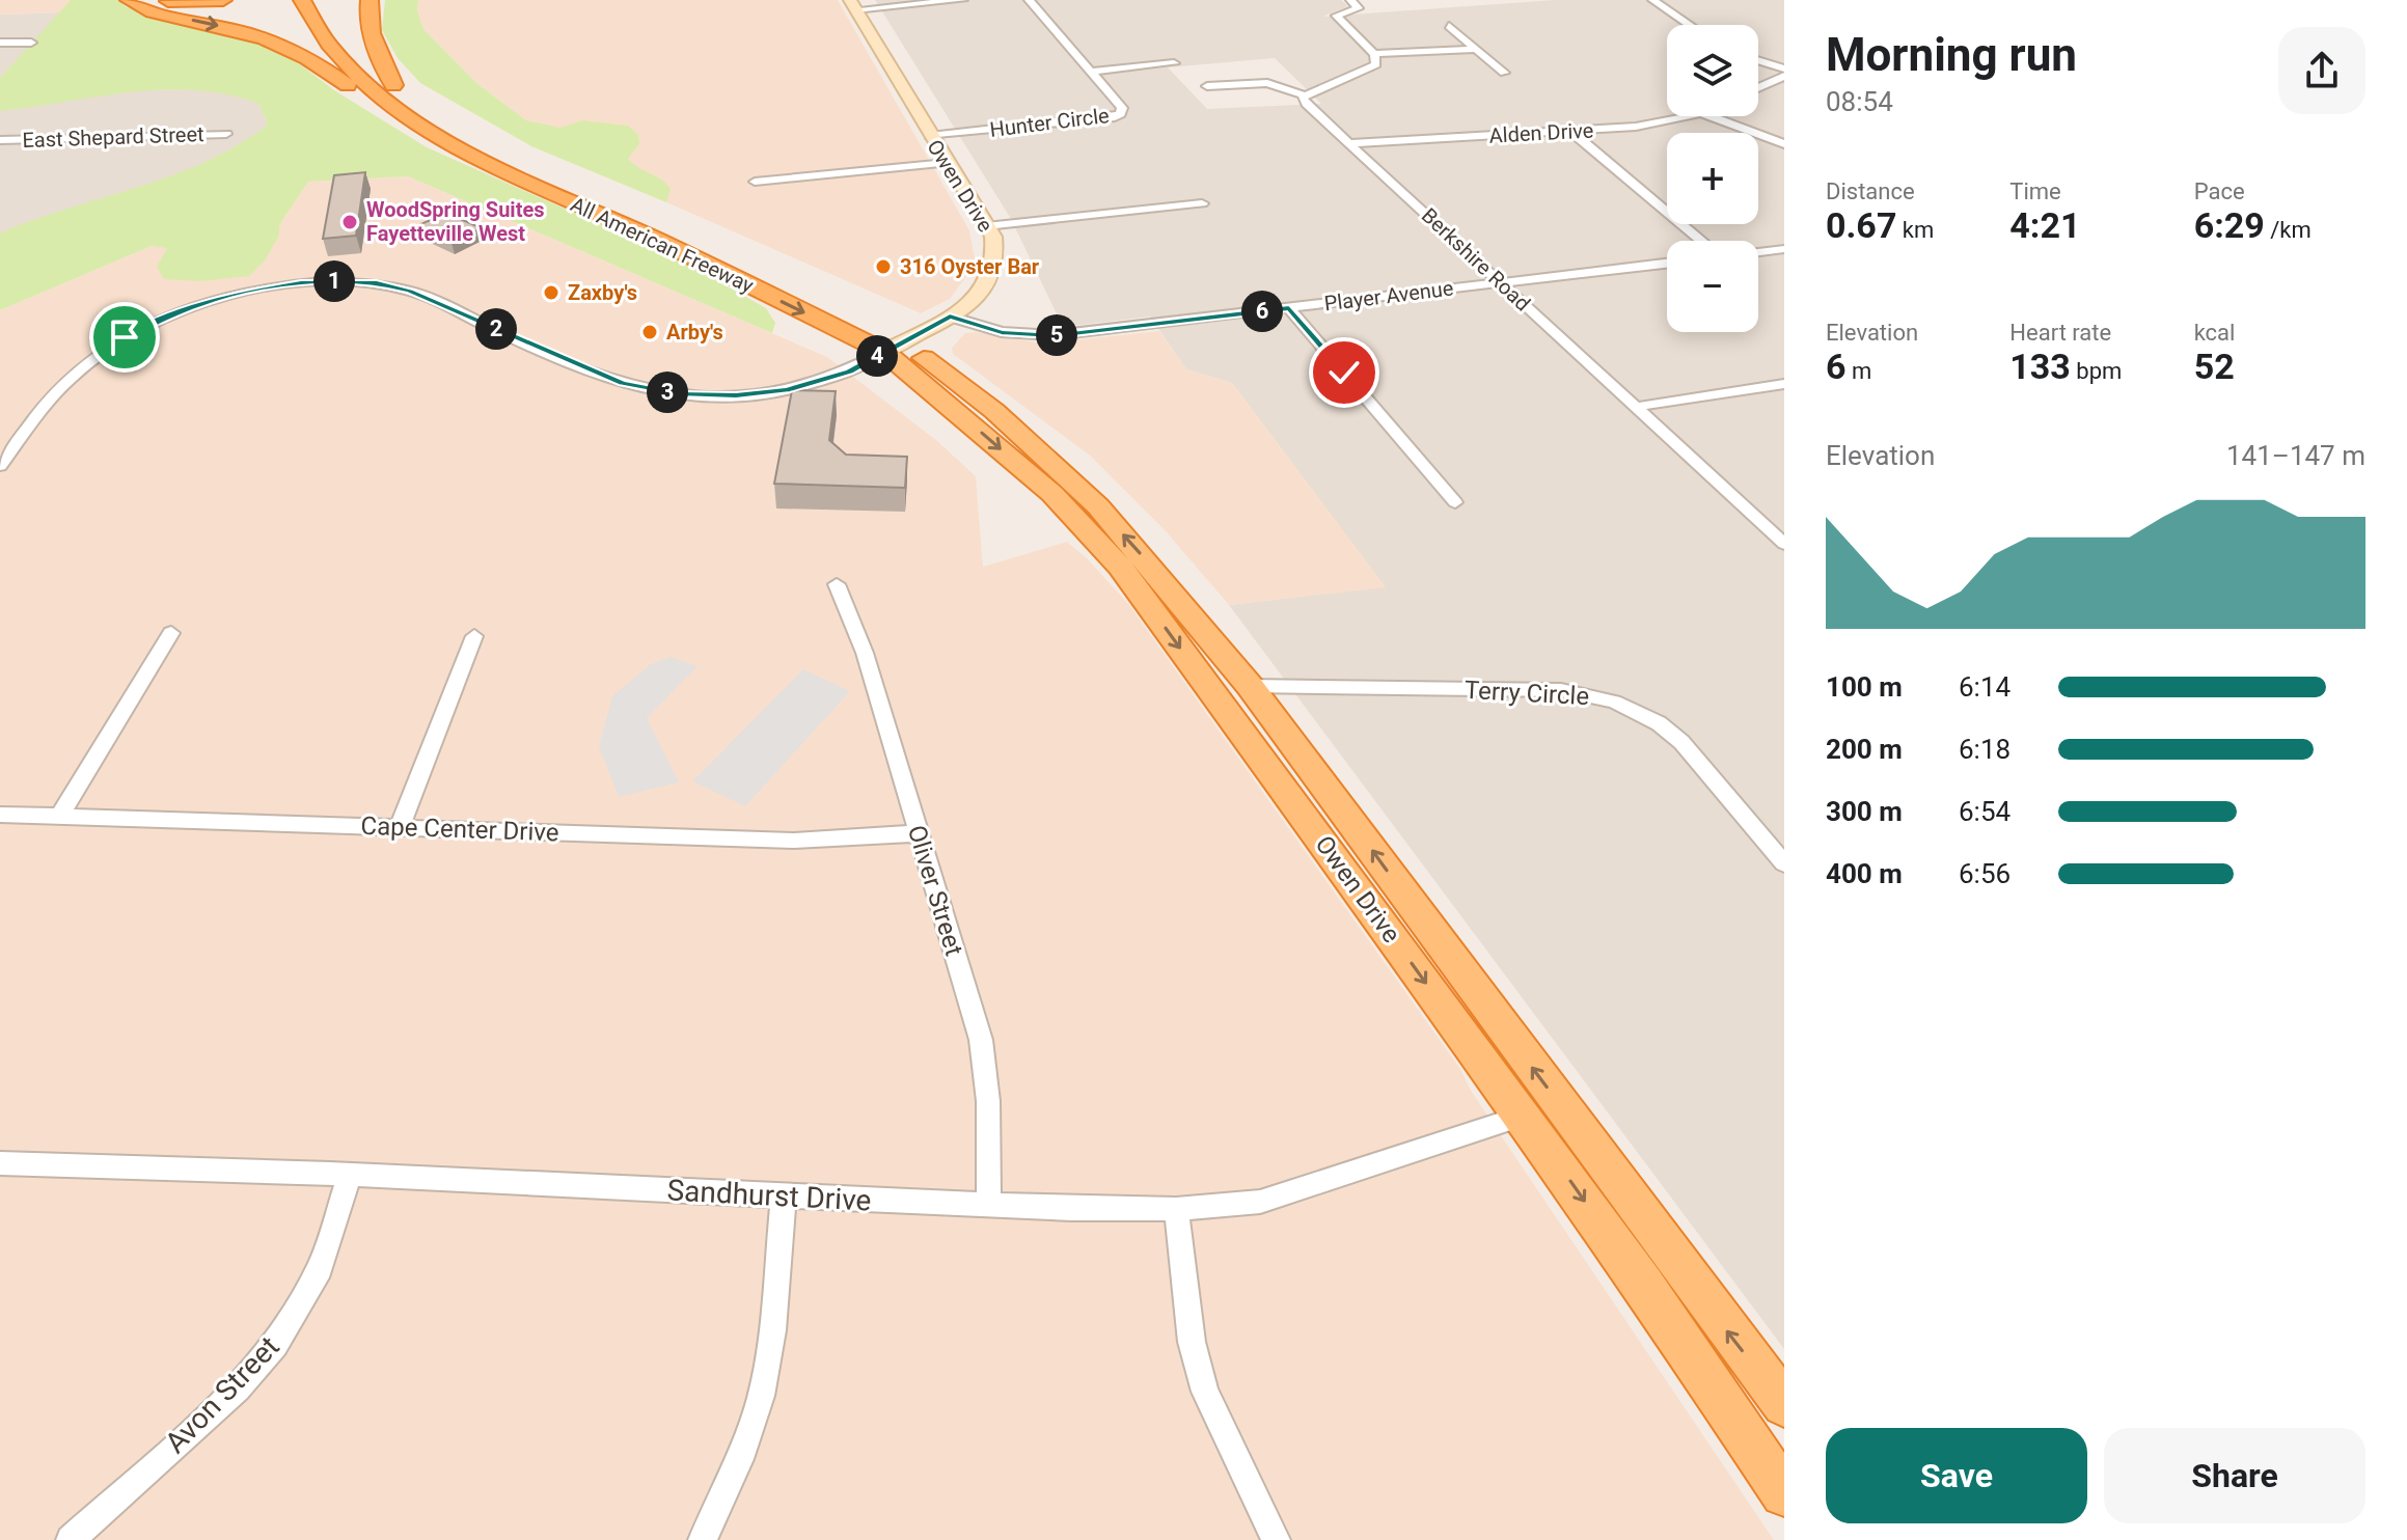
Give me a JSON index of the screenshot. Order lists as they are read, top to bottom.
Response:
{
  "streets": {
    "highway": ["Owen Drive", "All American Freeway"],
    "street": [
      "Hunter Circle",
      "Alden Drive",
      "East Shepard Street",
      "Berkshire Road",
      "Player Avenue",
      "Terry Circle",
      "Cape Center Drive",
      "Oliver Street",
      "Sandhurst Drive",
      "Avon Street"
    ]
  },
  "crossings": [
    ["Hunter Circle", "Owen Drive"],
    ["Alden Drive", "Berkshire Road"],
    ["Owen Drive", "All American Freeway"],
    ["Owen Drive", "Player Avenue"],
    ["Owen Drive", "Terry Circle"],
    ["Owen Drive", "Sandhurst Drive"],
    ["Berkshire Road", "Player Avenue"],
    ["Cape Center Drive", "Oliver Street"],
    ["Oliver Street", "Sandhurst Drive"],
    ["Sandhurst Drive", "Avon Street"]
  ],
  "places": [
    "WoodSpring Suites Fayetteville West",
    "316 Oyster Bar",
    "Zaxby's",
    "Arby's"
  ],
  "page": {
    "heading": ["Morning run", "08:54"],
    "map_buttons": ["+", "−"],
    "stats": [
      ["Distance", "0.67 km"],
      ["Time", "4:21"],
      ["Pace", "6:29 /km"],
      ["Elevation", "6 m"],
      ["Heart rate", "133 bpm"],
      ["kcal", "52"]
    ],
    "pins": [
      "1",
      "6",
      "2",
      "5",
      "4",
      "3"
    ],
    "chart": ["Elevation", "141–147 m"],
    "list": [
      {
        "name": "100 m",
        "note": "6:14"
      },
      {
        "name": "200 m",
        "note": "6:18"
      },
      {
        "name": "300 m",
        "note": "6:54"
      },
      {
        "name": "400 m",
        "note": "6:56"
      }
    ],
    "buttons": ["Save", "Share"]
  }
}
